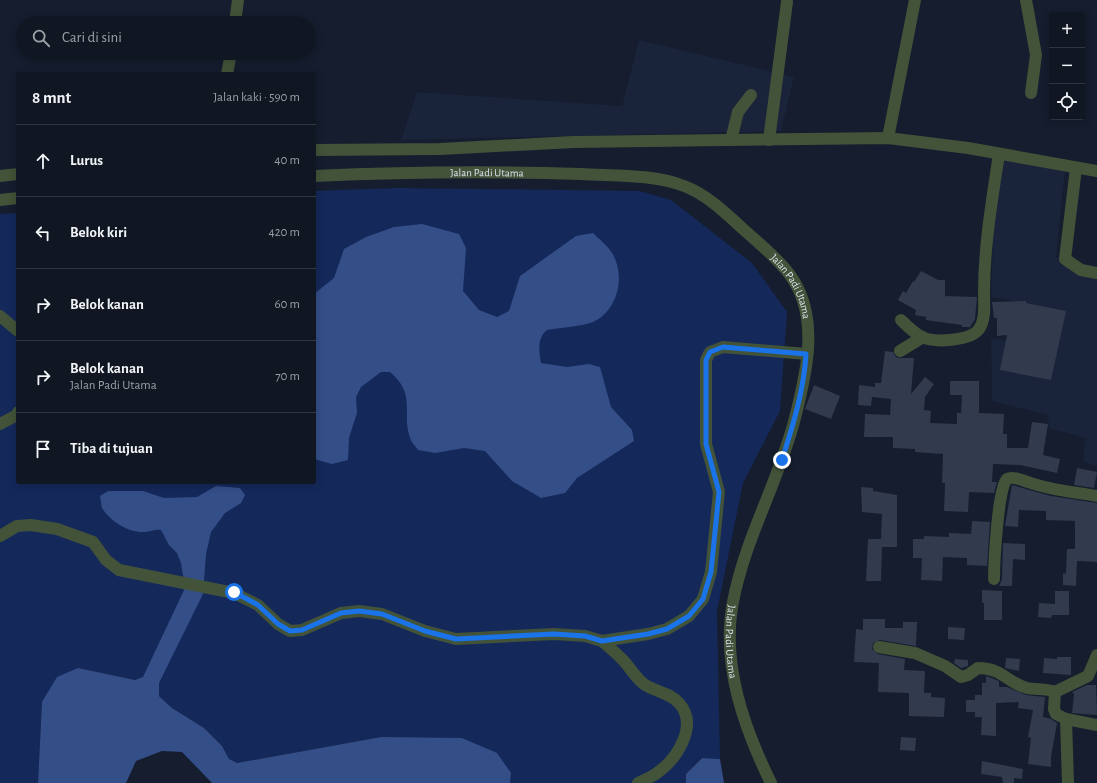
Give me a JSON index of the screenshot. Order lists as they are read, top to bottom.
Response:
{
  "streets": {
    "street": ["Jalan Padi Utama"]
  },
  "page": {
    "map_buttons": ["+", "−"],
    "search": "Cari di sini",
    "heading": ["8 mnt", "Jalan kaki · 590 m"],
    "list": [
      ["Lurus", "40 m"],
      ["Belok kiri", "420 m"],
      ["Belok kanan", "60 m"],
      ["Belok kanan", "Jalan Padi Utama", "70 m"],
      "Tiba di tujuan"
    ]
  }
}
